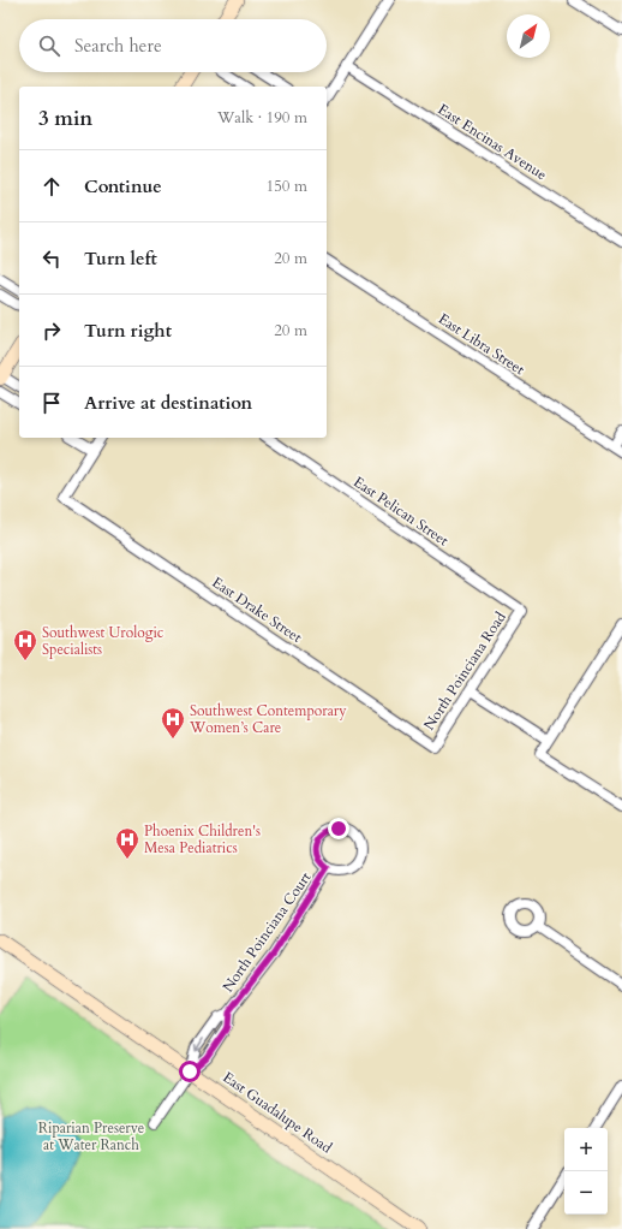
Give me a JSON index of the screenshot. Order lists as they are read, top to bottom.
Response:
{
  "streets": {
    "main road": ["East Guadalupe Road"],
    "street": [
      "East Encinas Avenue",
      "East Libra Street",
      "East Pelican Street",
      "East Drake Street",
      "North Poinciana Road",
      "North Poinciana Court"
    ]
  },
  "crossings": [
    ["East Pelican Street", "North Poinciana Road"],
    ["East Drake Street", "North Poinciana Road"],
    ["North Poinciana Court", "East Guadalupe Road"]
  ],
  "parks": ["Riparian Preserve at Water Ranch"],
  "places": {
    "hospital": ["Southwest Urologic Specialists", "Southwest Contemporary Women’s Care", "Phoenix Children's Mesa Pediatrics"]
  },
  "north": "top right",
  "page": {
    "search": "Search here",
    "heading": ["3 min", "Walk · 190 m"],
    "list": [
      ["Continue", "150 m"],
      ["Turn left", "20 m"],
      ["Turn right", "20 m"],
      "Arrive at destination"
    ],
    "map_buttons": ["+", "−"]
  }
}
